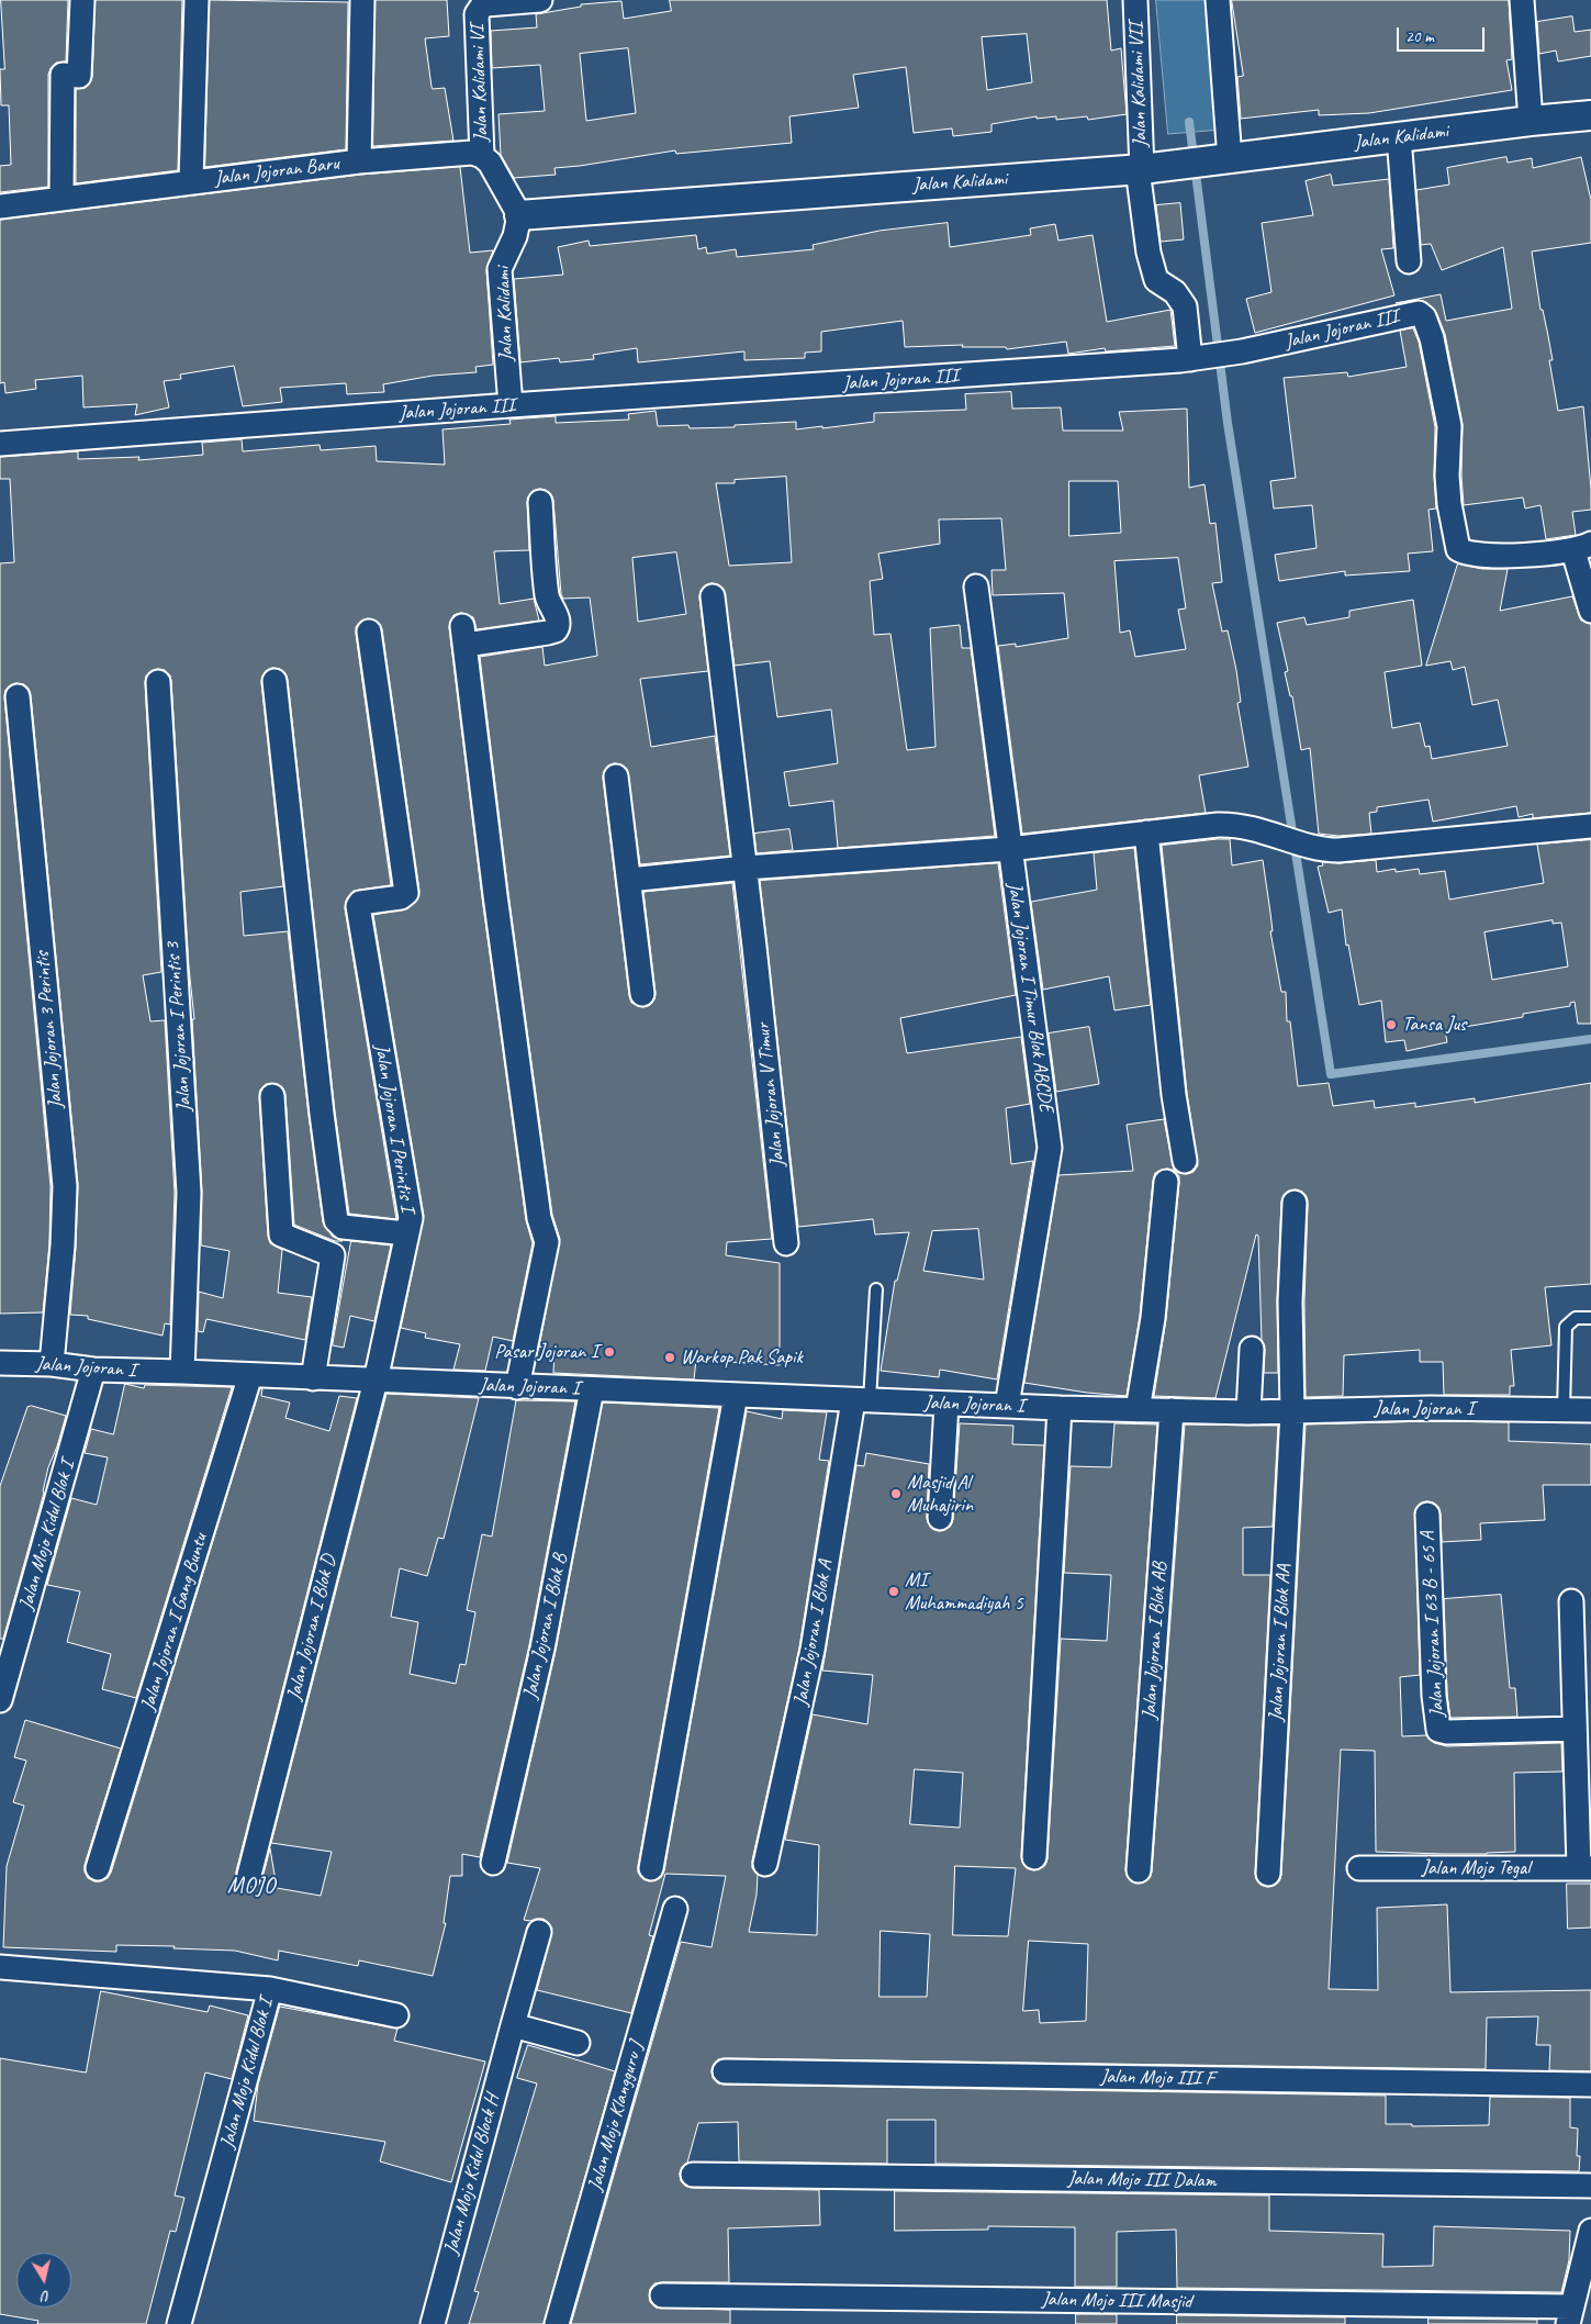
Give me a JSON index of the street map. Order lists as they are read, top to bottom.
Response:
{
  "streets": {
    "street": [
      "Jalan Kalidami VI",
      "Jalan Kalidami VII",
      "Jalan Kalidami",
      "Jalan Jojoran Baru",
      "Jalan Jojoran III",
      "Jalan Jojoran I Timur Blok ABCDE",
      "Jalan Jojoran I Perintis 3",
      "Jalan Jojoran 3 Perintis",
      "Jalan Jojoran V Timur",
      "Jalan Jojoran I Perintis I",
      "Jalan Jojoran I",
      "Jalan Mojo Kidul Blok I",
      "Jalan Jojoran I Gang Buntu",
      "Jalan Jojoran I 63 B - 65 A",
      "Jalan Jojoran I Blok B",
      "Jalan Jojoran I Blok D",
      "Jalan Jojoran I Blok A",
      "Jalan Jojoran I Blok AB",
      "Jalan Jojoran I Blok AA",
      "Jalan Mojo Tegal",
      "Jalan Mojo III F",
      "Jalan Mojo Klangguru J",
      "Jalan Mojo Kidul Block H",
      "Jalan Mojo III Dalam",
      "Jalan Mojo III Masjid"
    ]
  },
  "crossings": [
    ["Jalan Kalidami VI", "Jalan Jojoran Baru"],
    ["Jalan Kalidami VII", "Jalan Kalidami"],
    ["Jalan Kalidami VII", "Jalan Jojoran III"],
    ["Jalan Kalidami", "Jalan Jojoran III"],
    ["Jalan Jojoran I Timur Blok ABCDE", "Jalan Jojoran I"],
    ["Jalan Jojoran I Perintis 3", "Jalan Jojoran I"],
    ["Jalan Jojoran 3 Perintis", "Jalan Jojoran I"],
    ["Jalan Jojoran I Perintis I", "Jalan Jojoran I"],
    ["Jalan Jojoran I Perintis I", "Jalan Jojoran I Blok D"],
    ["Jalan Jojoran I", "Jalan Mojo Kidul Blok I"],
    ["Jalan Jojoran I", "Jalan Jojoran I Gang Buntu"],
    ["Jalan Jojoran I", "Jalan Jojoran I Blok B"],
    ["Jalan Jojoran I", "Jalan Jojoran I Blok D"],
    ["Jalan Jojoran I", "Jalan Jojoran I Blok A"],
    ["Jalan Jojoran I", "Jalan Jojoran I Blok AB"],
    ["Jalan Jojoran I", "Jalan Jojoran I Blok AA"]
  ],
  "districts": ["MOJO"],
  "places": [
    "Tansa Jus",
    "Pasar Jojoran I",
    "Warkop Pak Sapik",
    "Masjid Al Muhajirin",
    "MI Muhammadiyah 5"
  ],
  "scale_bar": "20 m",
  "north": "bottom"
}
